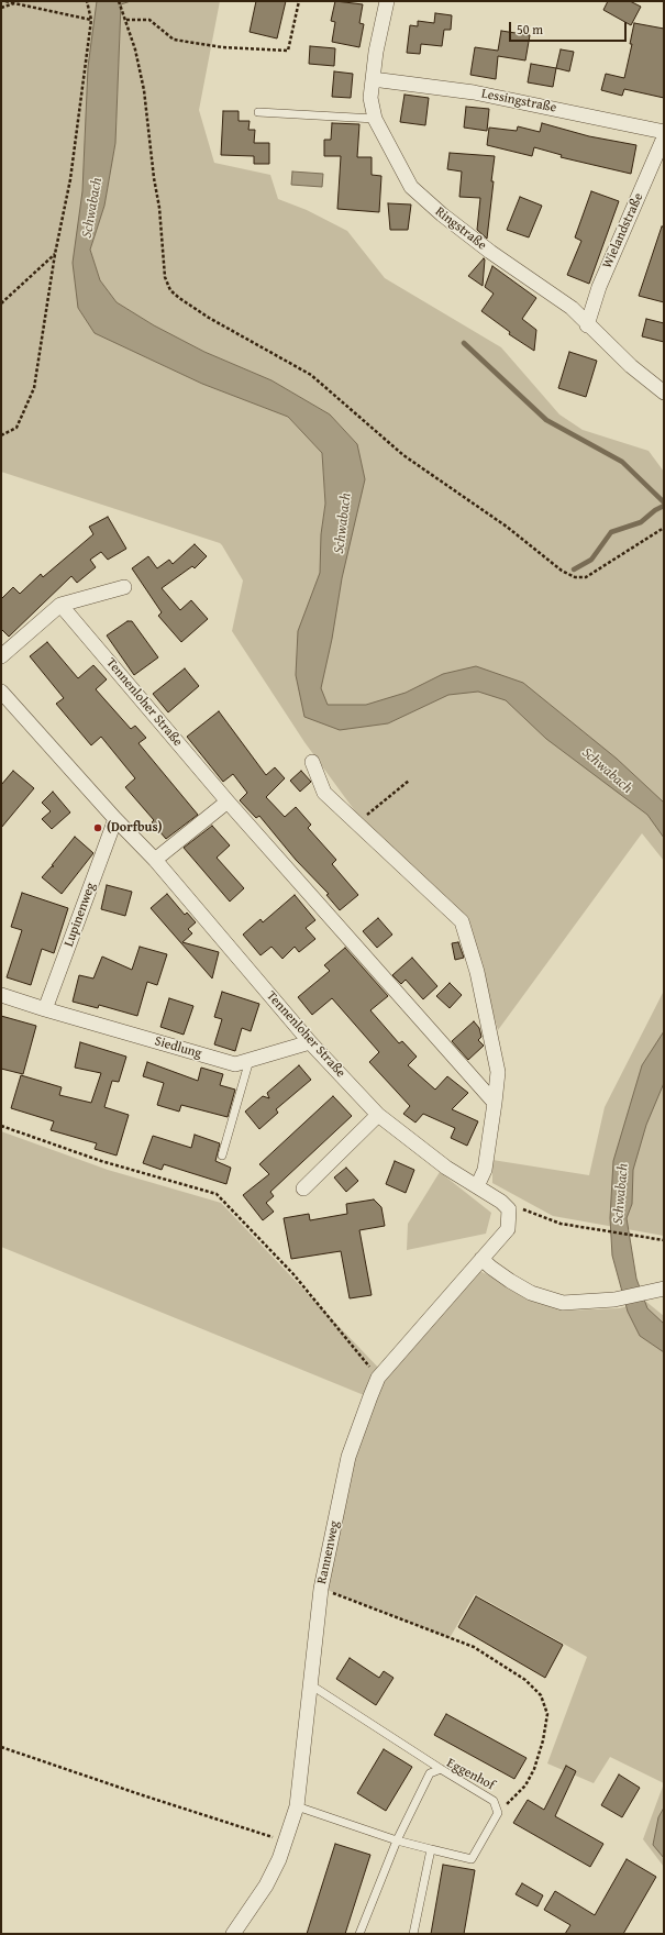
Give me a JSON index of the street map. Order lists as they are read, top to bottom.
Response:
{
  "streets": {
    "street": [
      "Lessingstraße",
      "Ringstraße",
      "Wielandstraße",
      "Tennenloher Straße",
      "Lupinenweg",
      "Siedlung",
      "Rannenweg"
    ],
    "lane": ["Eggenhof"]
  },
  "crossings": [
    ["Lessingstraße", "Ringstraße"],
    ["Ringstraße", "Wielandstraße"],
    ["Tennenloher Straße", "Lupinenweg"],
    ["Tennenloher Straße", "Siedlung"],
    ["Tennenloher Straße", "Rannenweg"],
    ["Lupinenweg", "Siedlung"]
  ],
  "water": ["Schwabach"],
  "places": ["(Dorfbus)"],
  "scale_bar": "50 m"
}
